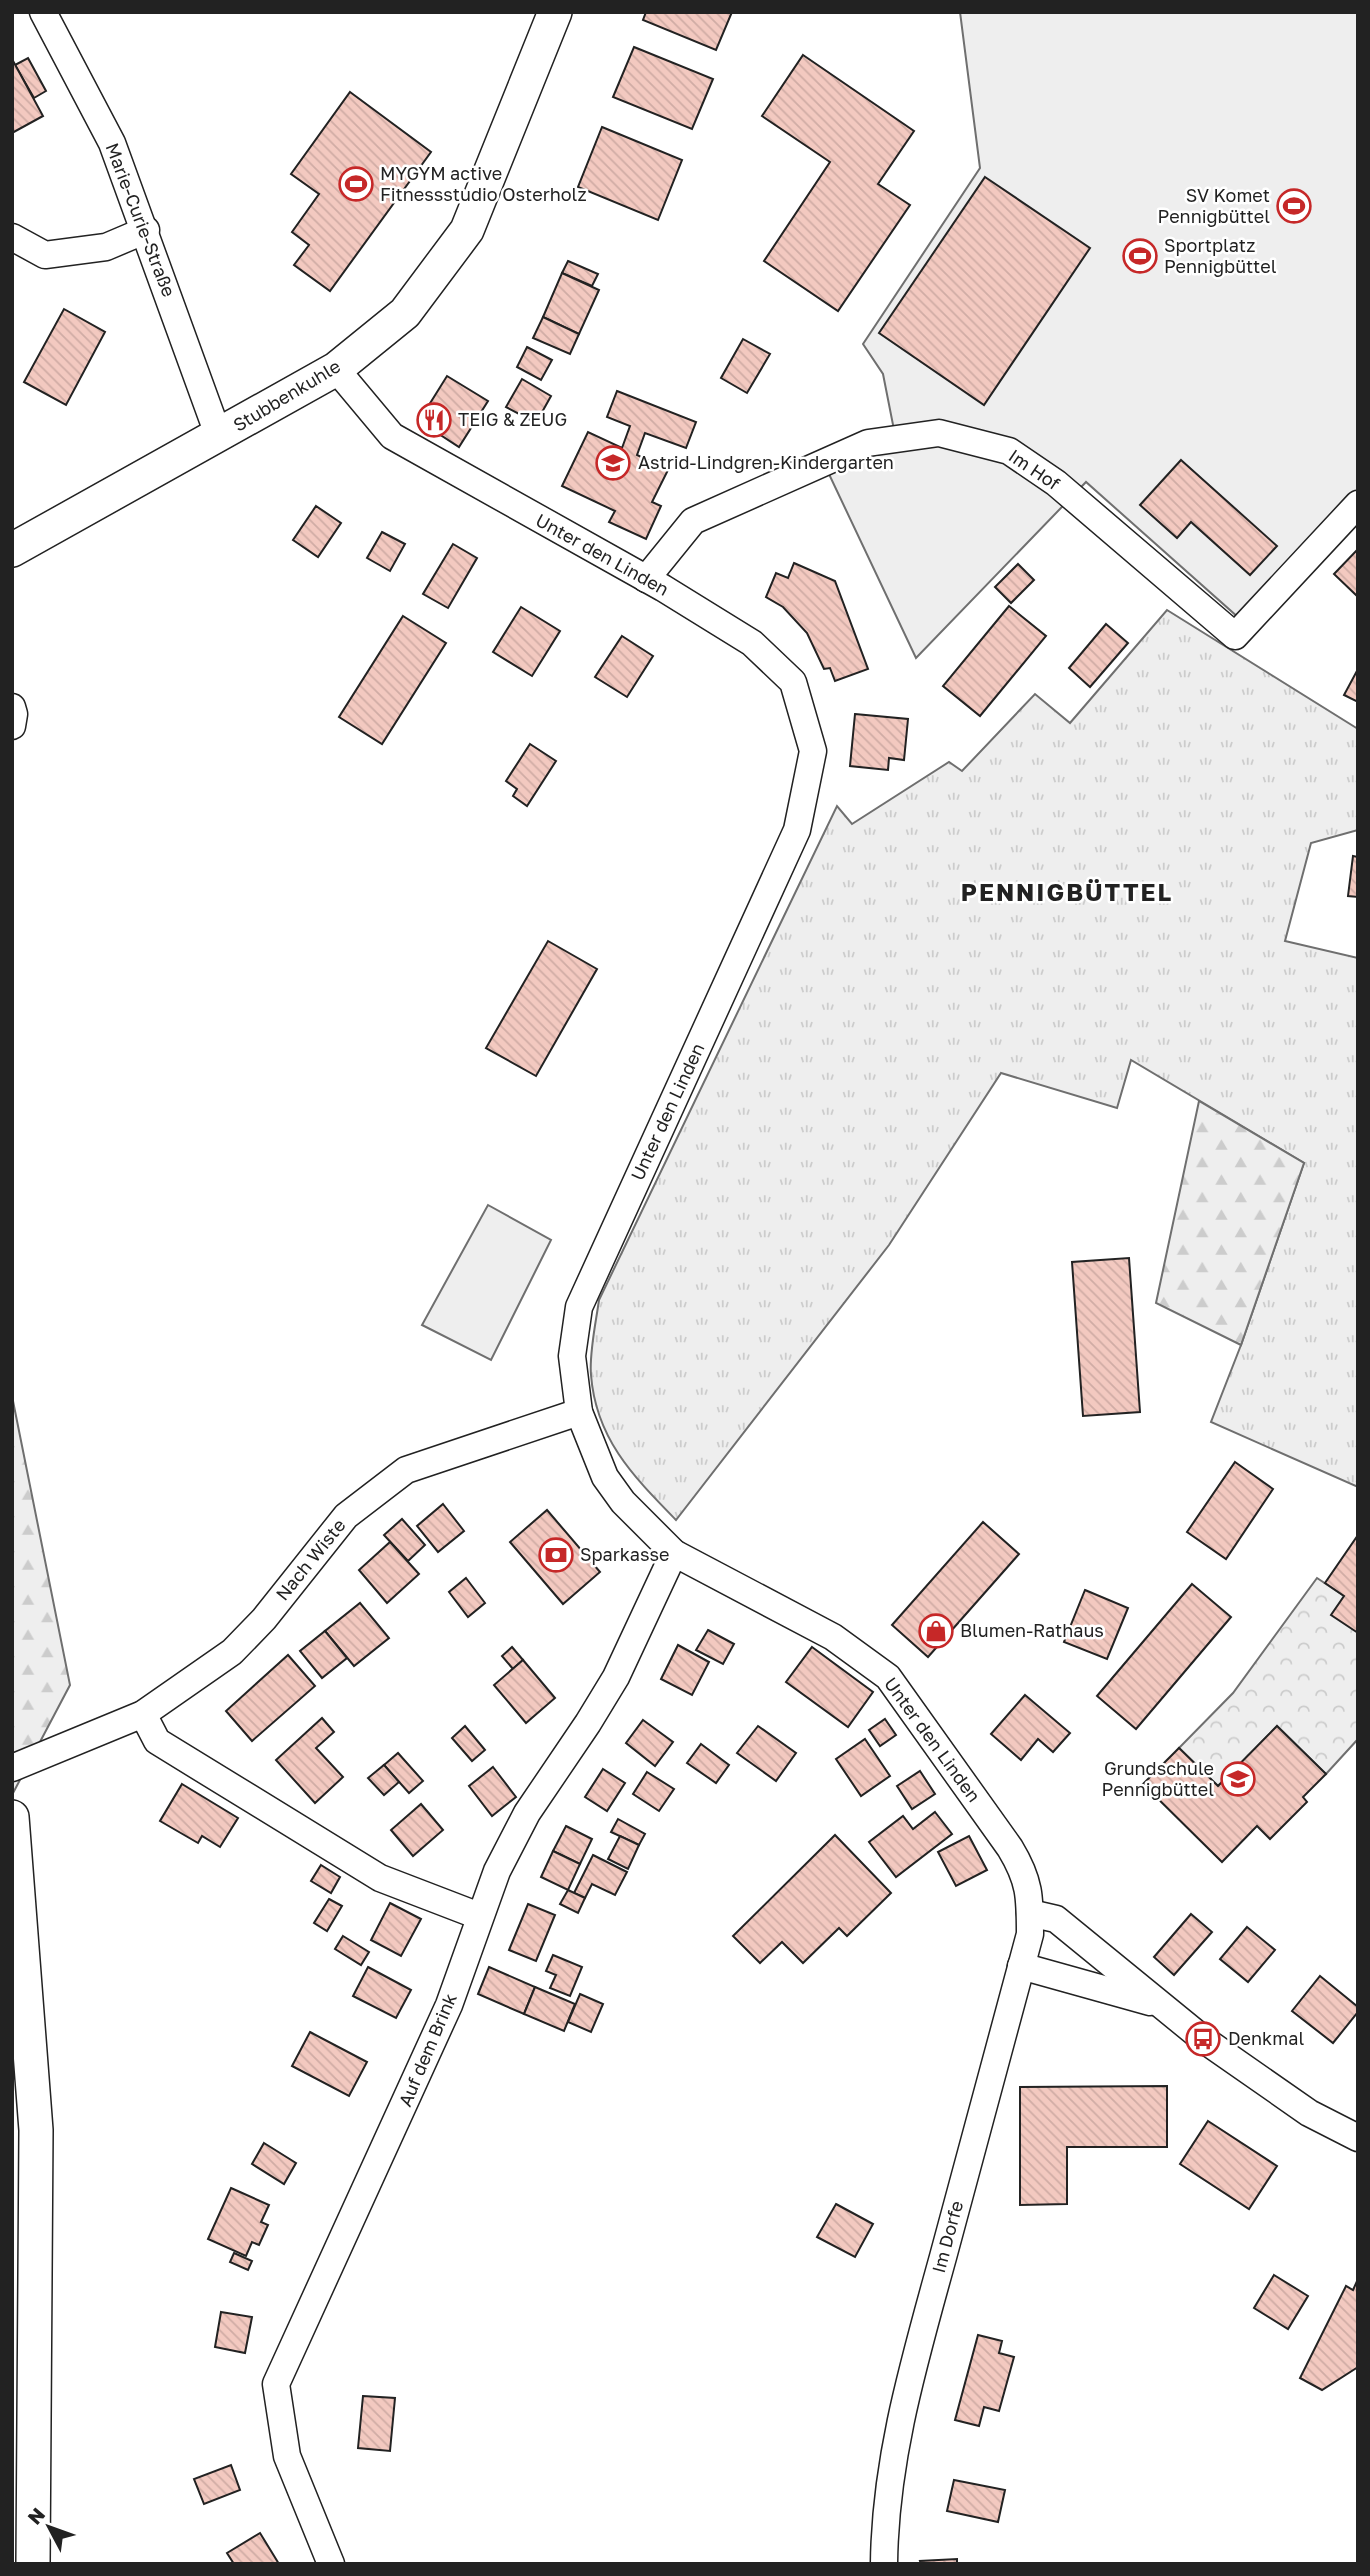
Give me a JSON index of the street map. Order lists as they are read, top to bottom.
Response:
{
  "streets": {
    "main road": ["Stubbenkuhle"],
    "street": [
      "Marie-Curie-Straße",
      "Im Hof",
      "Unter den Linden",
      "Nach Wiste",
      "Auf dem Brink",
      "Im Dorfe"
    ]
  },
  "crossings": [
    ["Marie-Curie-Straße", "Stubbenkuhle"],
    ["Stubbenkuhle", "Unter den Linden"],
    ["Im Hof", "Unter den Linden"],
    ["Unter den Linden", "Nach Wiste"],
    ["Unter den Linden", "Auf dem Brink"],
    ["Unter den Linden", "Im Dorfe"]
  ],
  "districts": ["PENNIGBÜTTEL"],
  "places": {
    "sports": ["MYGYM active Fitnessstudio Osterholz", "SV Komet Pennigbüttel", "Sportplatz Pennigbüttel"],
    "restaurant": ["TEIG & ZEUG"],
    "school or university": ["Astrid-Lindgren-Kindergarten", "Grundschule Pennigbüttel"],
    "bank": ["Sparkasse"],
    "shop": ["Blumen-Rathaus"],
    "bus stop": ["Denkmal"]
  },
  "north": "top left"
}
